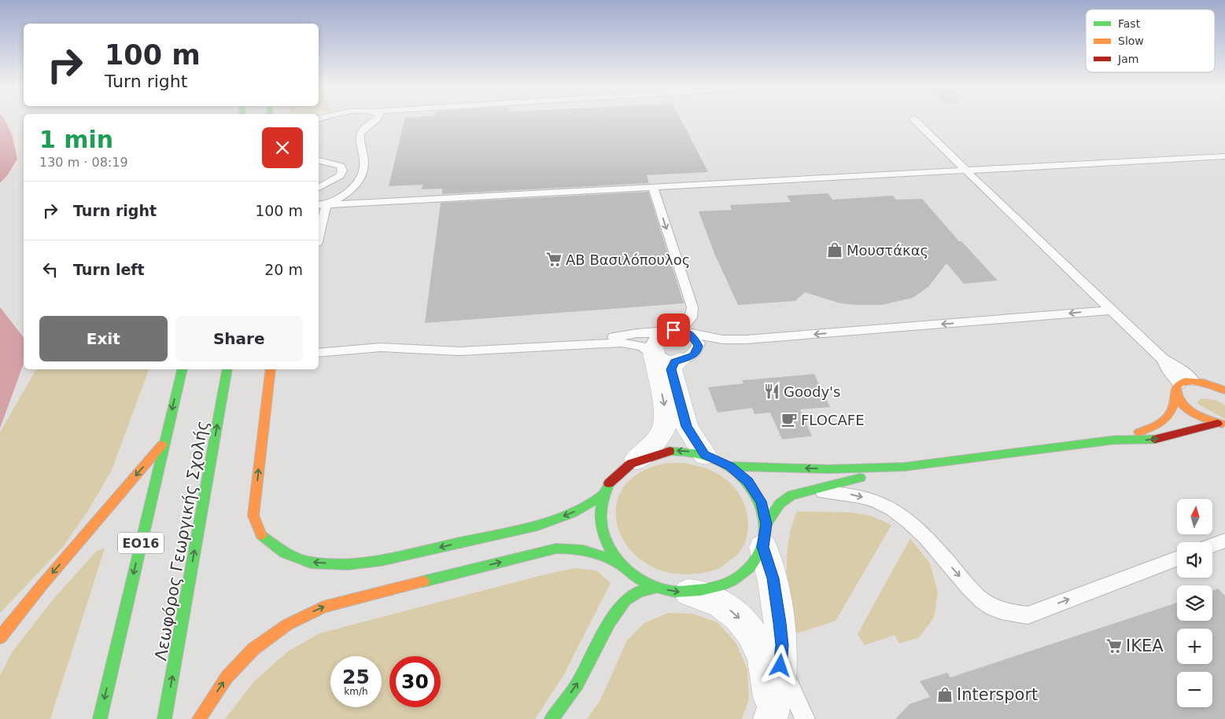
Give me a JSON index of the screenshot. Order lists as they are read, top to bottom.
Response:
{
  "streets": {
    "street": ["Λεωφόρος Γεωργικής Σχολής", "ΕΟ16"]
  },
  "places": {
    "shop": ["Μουστάκας", "Intersport"],
    "supermarket": ["ΑΒ Βασιλόπουλος", "ΙΚΕΑ"],
    "restaurant": ["Goody's"],
    "cafe": ["FLOCAFE"]
  },
  "legend": ["Fast", "Slow", "Jam"],
  "north": "top",
  "page": {
    "turn": ["100 m", "Turn right"],
    "heading": ["1 min", "130 m · 08:19"],
    "list": [
      {
        "name": "Turn right",
        "value": "100 m"
      },
      {
        "name": "Turn left",
        "value": "20 m"
      }
    ],
    "buttons": ["Exit", "Share"],
    "map_buttons": ["+", "−"],
    "speed": "25 km/h",
    "limit": "30"
  }
}
